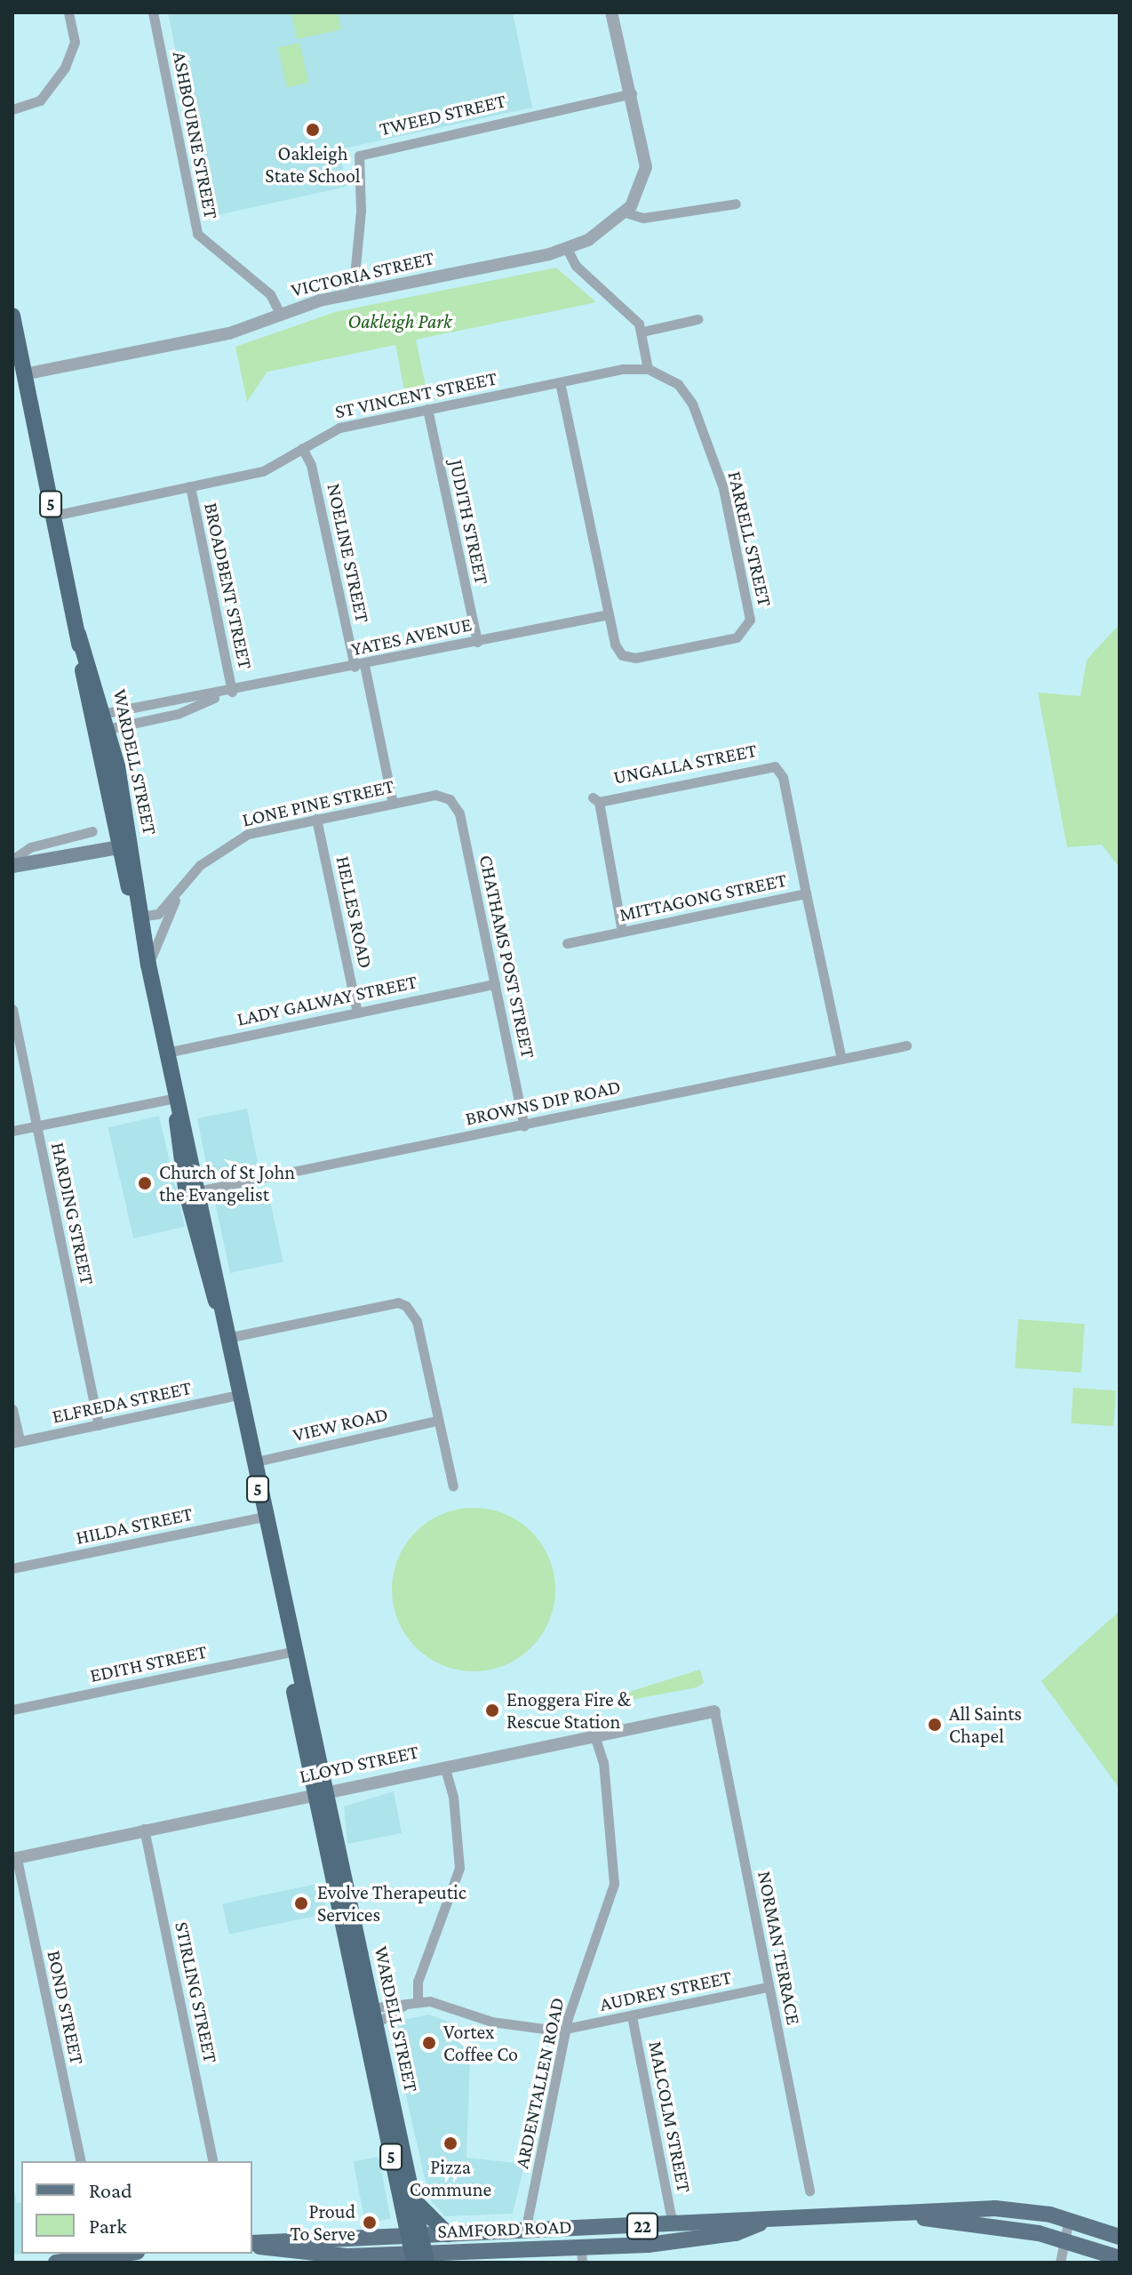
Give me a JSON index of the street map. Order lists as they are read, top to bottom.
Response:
{
  "streets": {
    "highway": ["5", "WARDELL STREET"],
    "main road": ["22", "SAMFORD ROAD"],
    "street": [
      "TWEED STREET",
      "ASHBOURNE STREET",
      "VICTORIA STREET",
      "ST VINCENT STREET",
      "JUDITH STREET",
      "FARRELL STREET",
      "NOELINE STREET",
      "BROADBENT STREET",
      "YATES AVENUE",
      "UNGALLA STREET",
      "LONE PINE STREET",
      "MITTAGONG STREET",
      "HELLES ROAD",
      "CHATHAMS POST STREET",
      "LADY GALWAY STREET",
      "BROWNS DIP ROAD",
      "HARDING STREET",
      "ELFREDA STREET",
      "VIEW ROAD",
      "HILDA STREET",
      "EDITH STREET",
      "LLOYD STREET",
      "NORMAN TERRACE",
      "AUDREY STREET",
      "STIRLING STREET",
      "BOND STREET",
      "ARDENTALLEN ROAD",
      "MALCOLM STREET"
    ]
  },
  "crossings": [
    ["TWEED STREET", "VICTORIA STREET"],
    ["ASHBOURNE STREET", "VICTORIA STREET"],
    ["VICTORIA STREET", "WARDELL STREET"],
    ["ST VINCENT STREET", "JUDITH STREET"],
    ["ST VINCENT STREET", "FARRELL STREET"],
    ["ST VINCENT STREET", "NOELINE STREET"],
    ["ST VINCENT STREET", "BROADBENT STREET"],
    ["ST VINCENT STREET", "WARDELL STREET"],
    ["JUDITH STREET", "YATES AVENUE"],
    ["FARRELL STREET", "YATES AVENUE"],
    ["NOELINE STREET", "YATES AVENUE"],
    ["NOELINE STREET", "LONE PINE STREET"],
    ["BROADBENT STREET", "YATES AVENUE"],
    ["YATES AVENUE", "WARDELL STREET"],
    ["WARDELL STREET", "LONE PINE STREET"],
    ["WARDELL STREET", "LADY GALWAY STREET"],
    ["WARDELL STREET", "BROWNS DIP ROAD"],
    ["WARDELL STREET", "ELFREDA STREET"],
    ["WARDELL STREET", "VIEW ROAD"],
    ["WARDELL STREET", "HILDA STREET"],
    ["WARDELL STREET", "EDITH STREET"],
    ["WARDELL STREET", "LLOYD STREET"],
    ["WARDELL STREET", "AUDREY STREET"],
    ["WARDELL STREET", "SAMFORD ROAD"],
    ["UNGALLA STREET", "MITTAGONG STREET"],
    ["LONE PINE STREET", "HELLES ROAD"],
    ["LONE PINE STREET", "CHATHAMS POST STREET"],
    ["MITTAGONG STREET", "BROWNS DIP ROAD"],
    ["HELLES ROAD", "LADY GALWAY STREET"],
    ["CHATHAMS POST STREET", "LADY GALWAY STREET"],
    ["CHATHAMS POST STREET", "BROWNS DIP ROAD"],
    ["HARDING STREET", "ELFREDA STREET"],
    ["LLOYD STREET", "NORMAN TERRACE"],
    ["LLOYD STREET", "STIRLING STREET"],
    ["LLOYD STREET", "BOND STREET"],
    ["LLOYD STREET", "ARDENTALLEN ROAD"],
    ["NORMAN TERRACE", "AUDREY STREET"],
    ["AUDREY STREET", "ARDENTALLEN ROAD"],
    ["AUDREY STREET", "MALCOLM STREET"],
    ["ARDENTALLEN ROAD", "SAMFORD ROAD"],
    ["MALCOLM STREET", "SAMFORD ROAD"]
  ],
  "parks": ["Oakleigh Park"],
  "places": [
    "Oakleigh State School",
    "Church of St John the Evangelist",
    "Enoggera Fire & Rescue Station",
    "All Saints Chapel",
    "Evolve Therapeutic Services",
    "Vortex Coffee Co",
    "Pizza Commune",
    "Proud To Serve"
  ],
  "legend": ["Road", "Park"]
}
